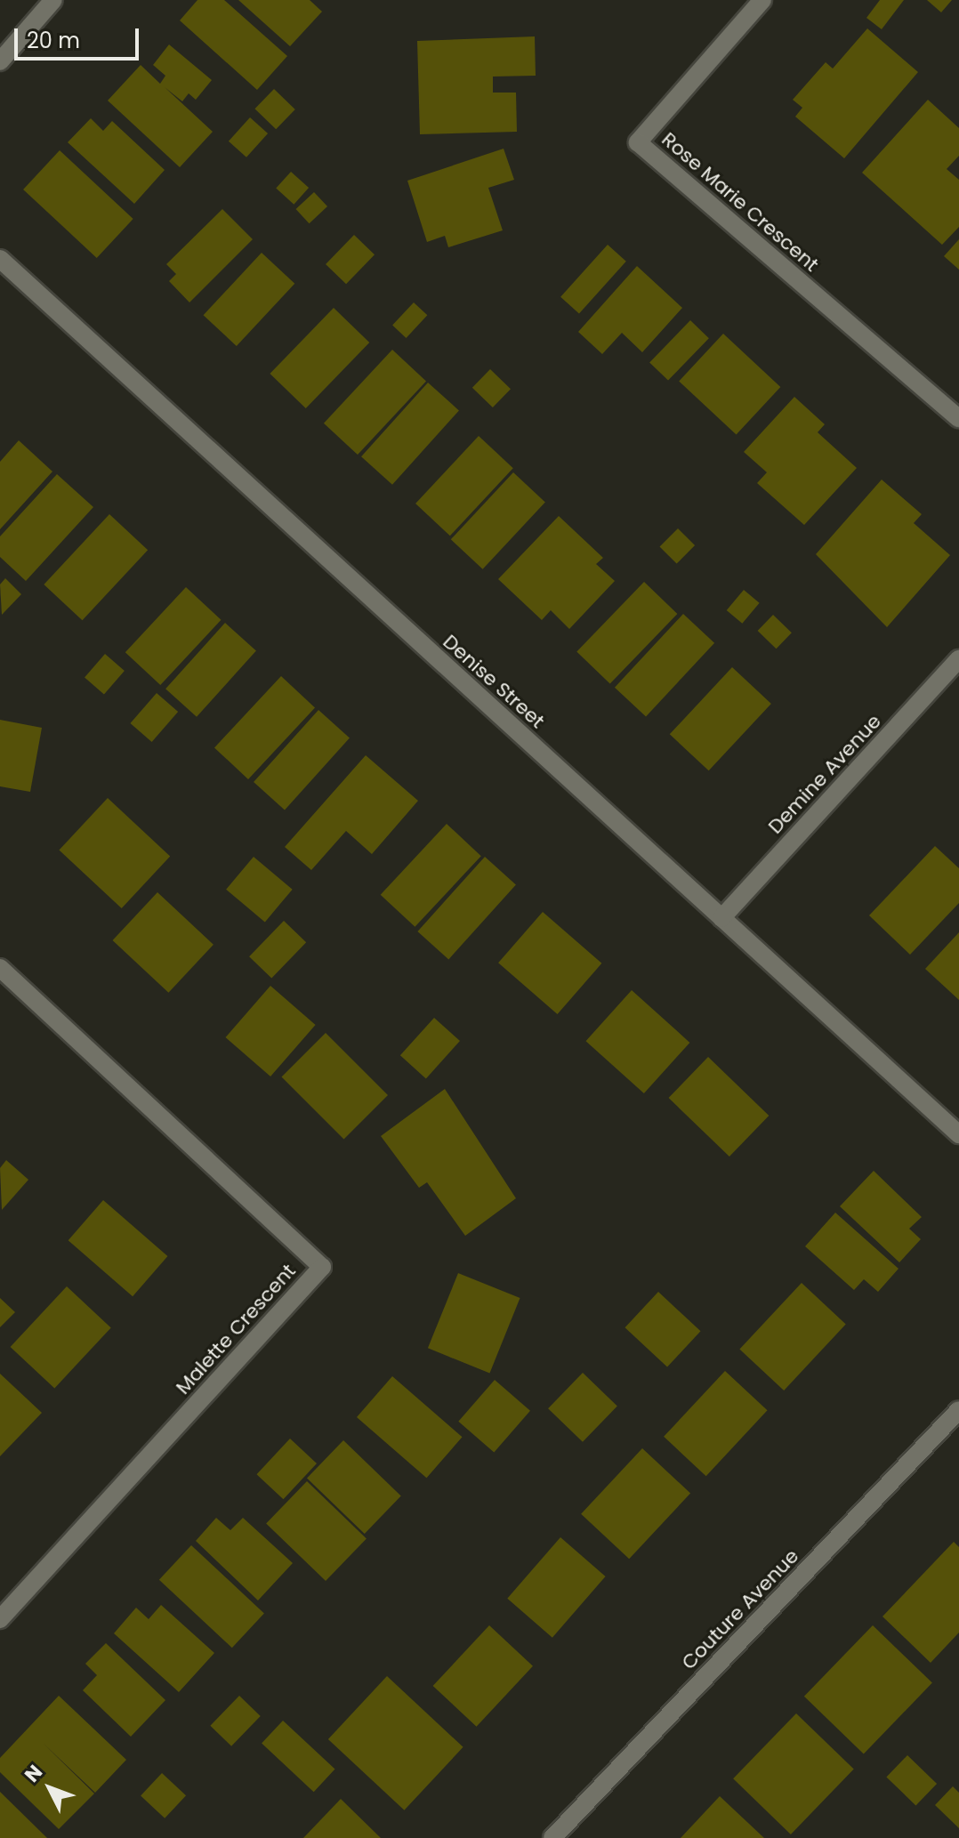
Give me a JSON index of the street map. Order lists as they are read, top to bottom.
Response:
{
  "streets": {
    "street": [
      "Rose Marie Crescent",
      "Denise Street",
      "Demine Avenue",
      "Malette Crescent",
      "Couture Avenue"
    ]
  },
  "crossings": [
    ["Denise Street", "Demine Avenue"]
  ],
  "scale_bar": "20 m",
  "north": "top left"
}
